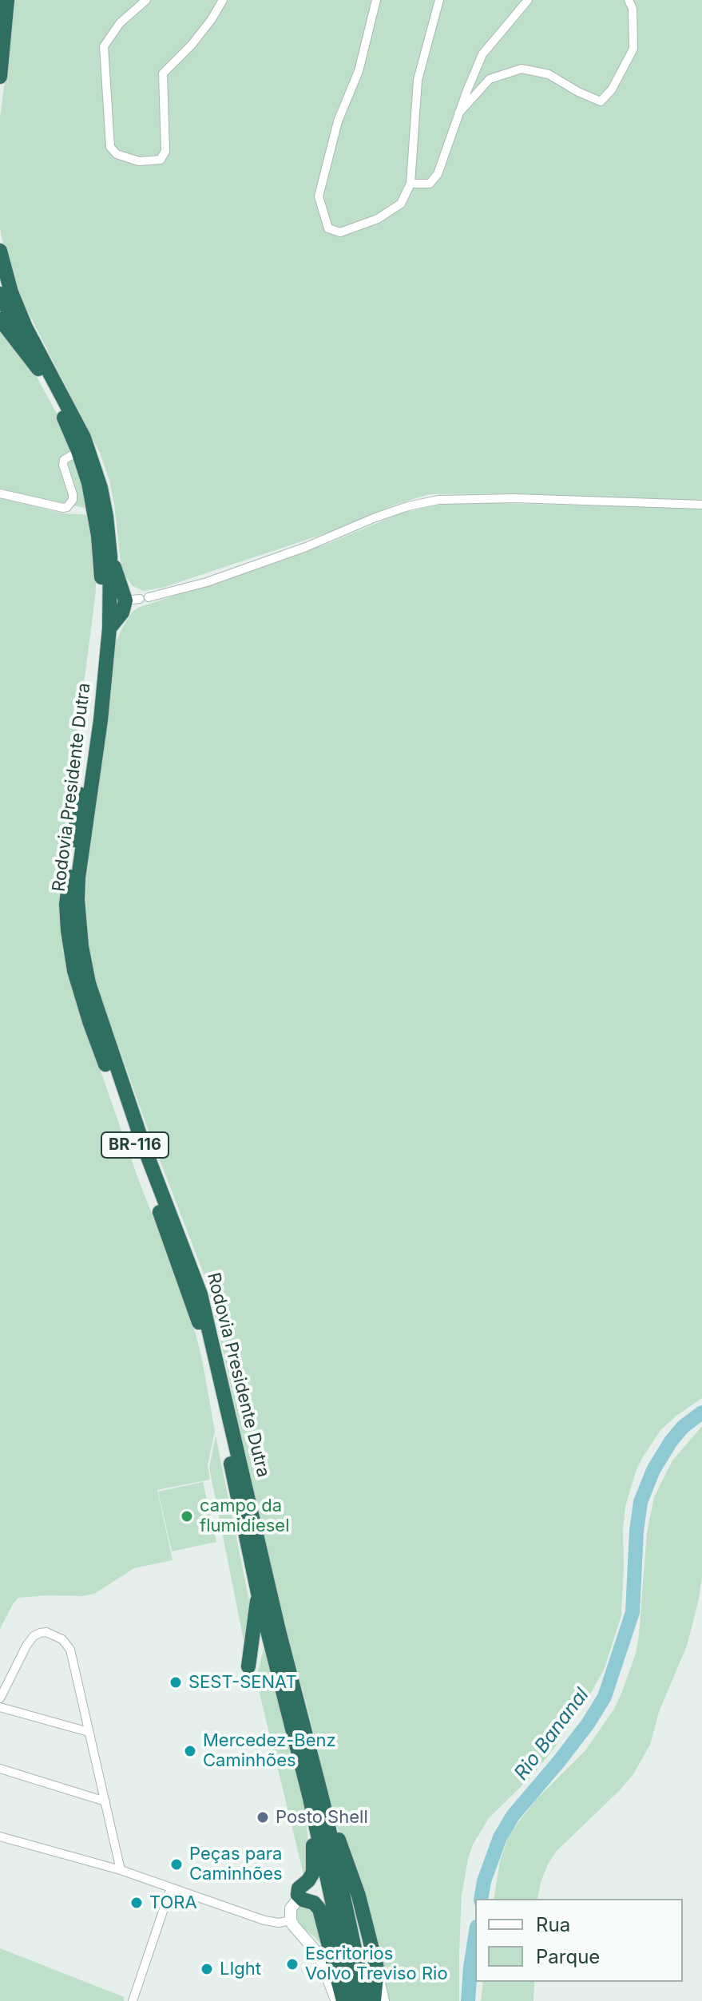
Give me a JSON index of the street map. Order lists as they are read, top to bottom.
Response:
{
  "streets": {
    "highway": ["Rodovia Presidente Dutra", "BR-116"]
  },
  "water": ["Rio Bananal"],
  "places": [
    "campo da flumidiesel",
    "SEST-SENAT",
    "Mercedez-Benz Caminhões",
    "Posto Shell",
    "Peças para Caminhões",
    "TORA",
    "Escritorios Volvo Treviso Rio",
    "LIght"
  ],
  "legend": ["Rua", "Parque"]
}
